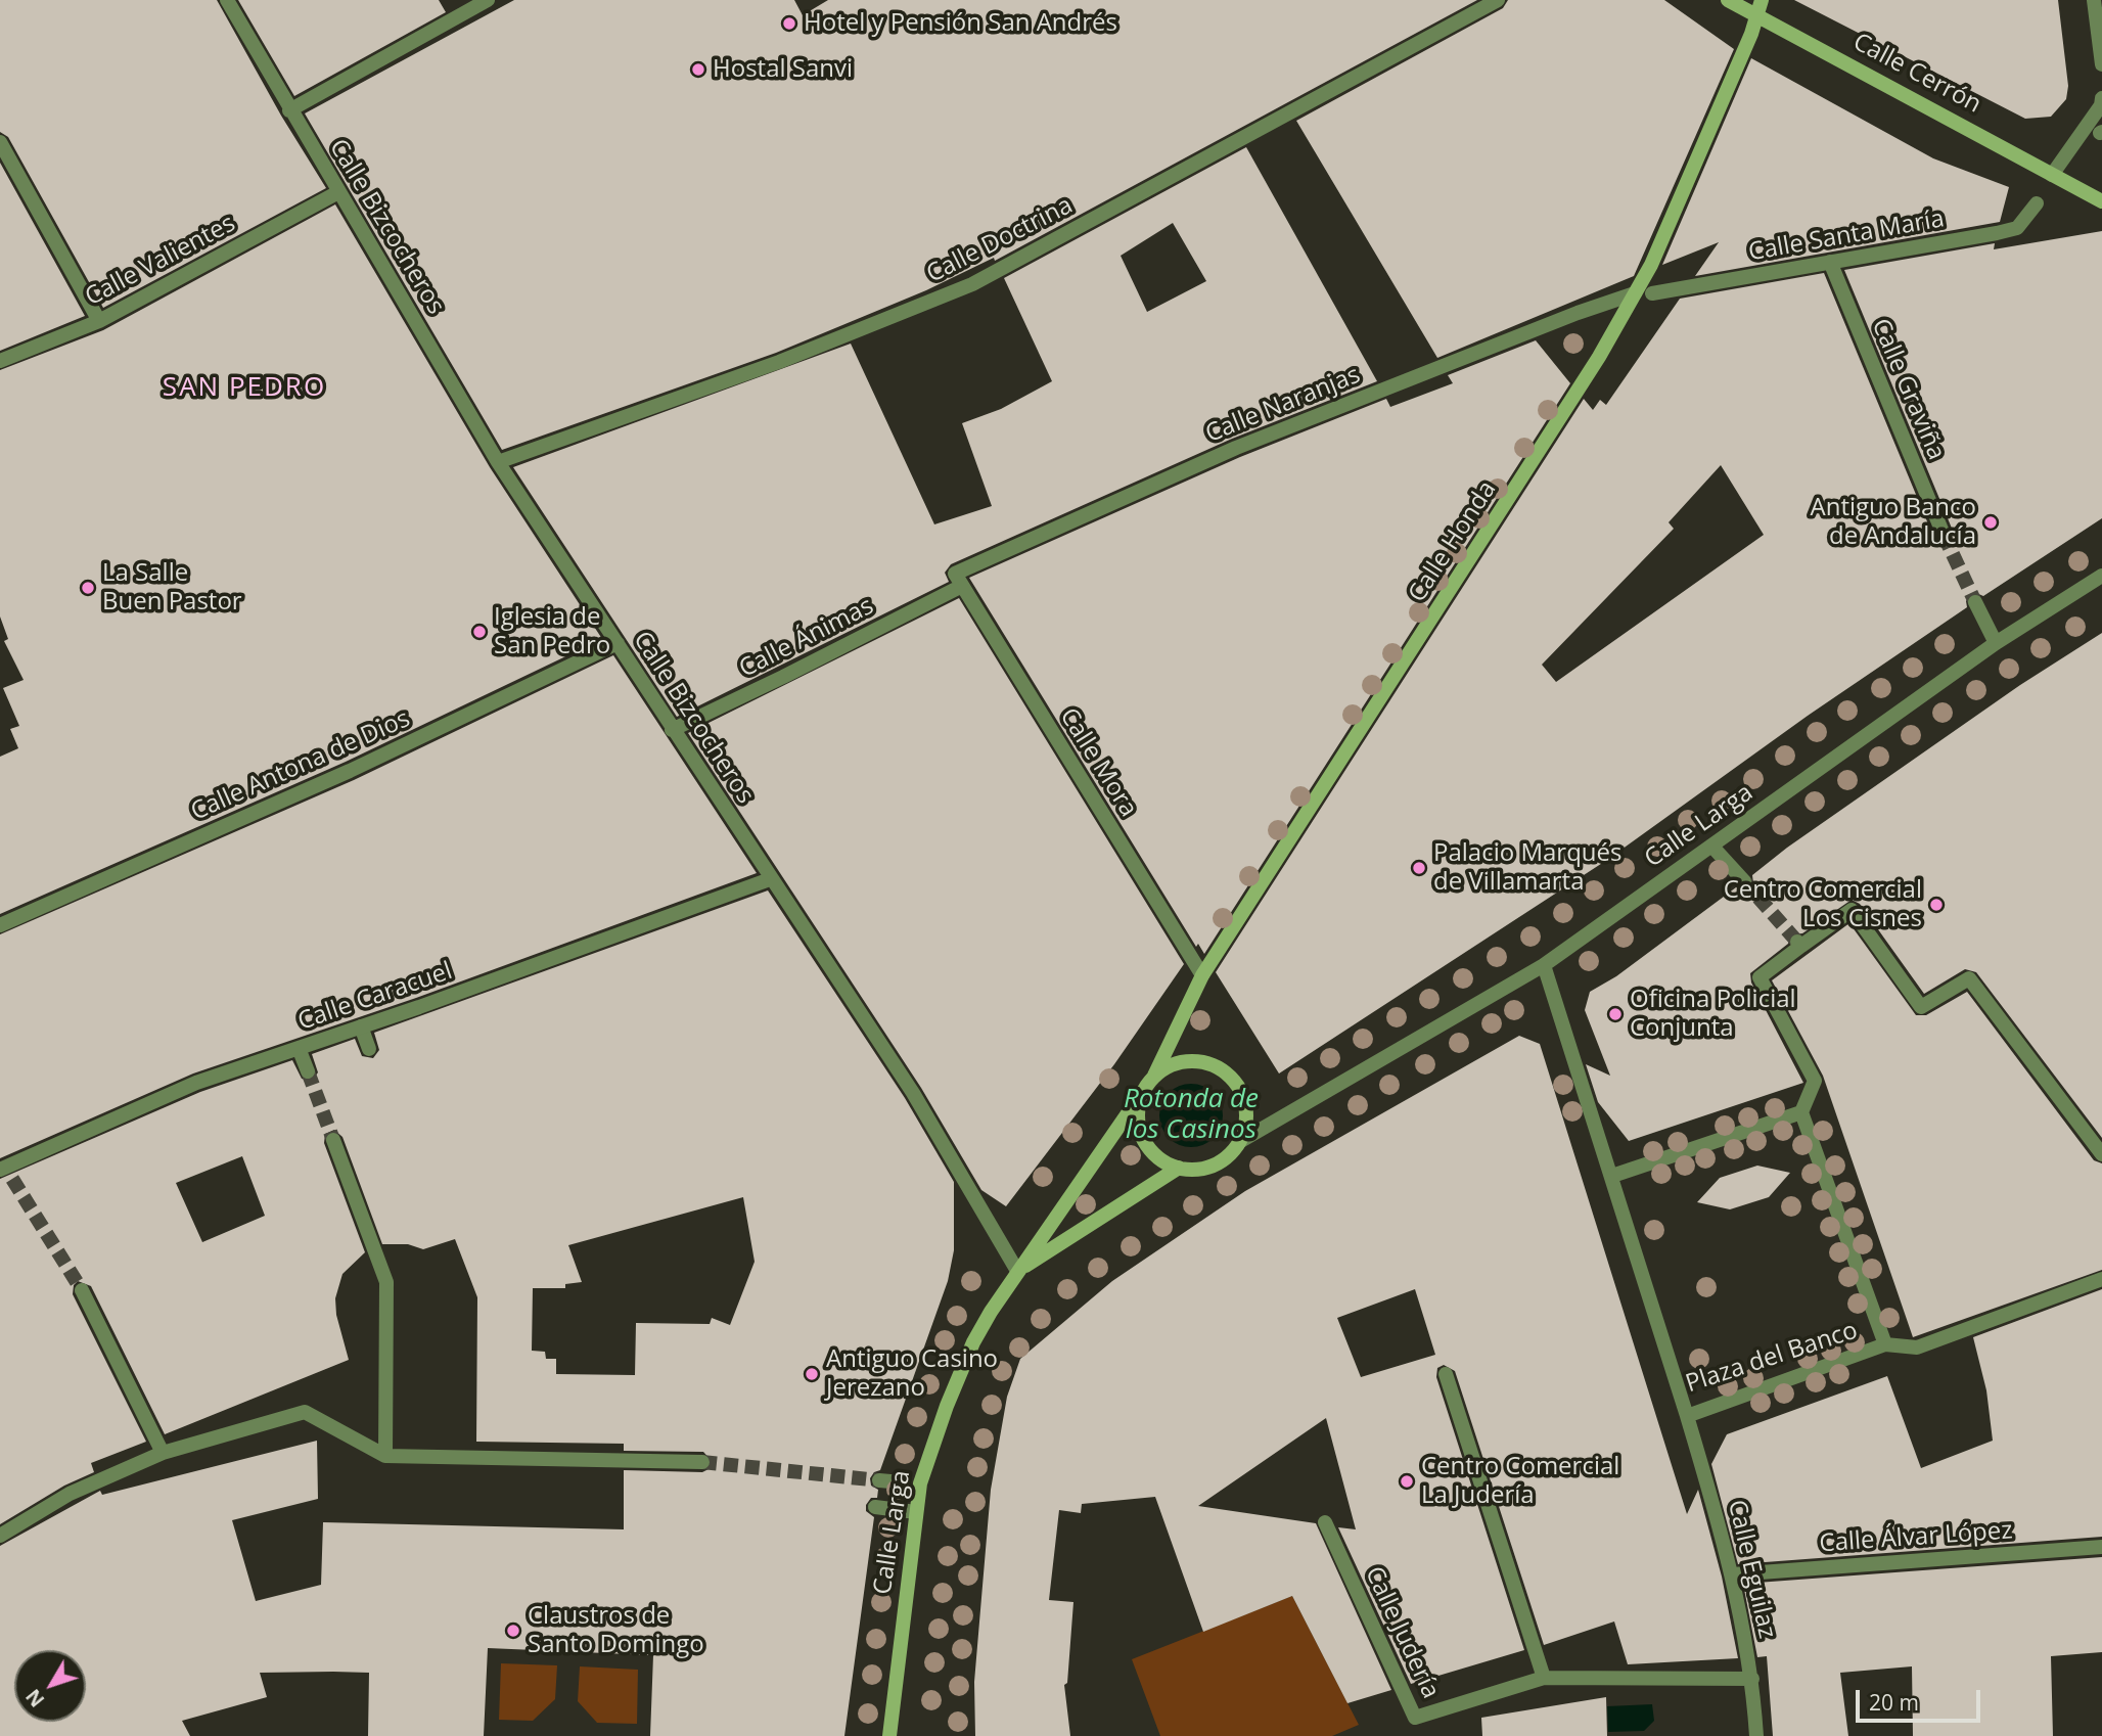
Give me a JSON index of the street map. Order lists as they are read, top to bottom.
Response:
{
  "streets": {
    "street": [
      "Calle Cerrón",
      "Calle Bizcocheros",
      "Calle Santa María",
      "Calle Doctrina",
      "Calle Valientes",
      "Calle Graviña",
      "Calle Naranjas",
      "Calle Honda",
      "Calle Ánimas",
      "Calle Mora",
      "Calle Antona de Dios",
      "Calle Larga",
      "Calle Caracuel",
      "Plaza del Banco",
      "Calle Álvar López",
      "Calle Eguilaz",
      "Calle Judería"
    ]
  },
  "crossings": [
    ["Calle Cerrón", "Calle Honda"],
    ["Calle Bizcocheros", "Calle Doctrina"],
    ["Calle Bizcocheros", "Calle Valientes"],
    ["Calle Bizcocheros", "Calle Ánimas"],
    ["Calle Bizcocheros", "Calle Antona de Dios"],
    ["Calle Bizcocheros", "Calle Larga"],
    ["Calle Bizcocheros", "Calle Caracuel"],
    ["Calle Santa María", "Calle Graviña"],
    ["Calle Naranjas", "Calle Honda"],
    ["Calle Naranjas", "Calle Ánimas"],
    ["Calle Naranjas", "Calle Mora"],
    ["Calle Honda", "Calle Mora"],
    ["Calle Honda", "Calle Larga"],
    ["Calle Ánimas", "Calle Mora"],
    ["Calle Larga", "Plaza del Banco"],
    ["Plaza del Banco", "Calle Eguilaz"],
    ["Calle Álvar López", "Calle Eguilaz"],
    ["Calle Eguilaz", "Calle Judería"]
  ],
  "districts": ["SAN PEDRO"],
  "water": ["Rotonda de los Casinos"],
  "places": [
    "Hotel y Pensión San Andrés",
    "Hostal Sanvi",
    "Antiguo Banco de Andalucía",
    "La Salle Buen Pastor",
    "Iglesia de San Pedro",
    "Palacio Marqués de Villamarta",
    "Centro Comercial Los Cisnes",
    "Oficina Policial Conjunta",
    "Antiguo Casino Jerezano",
    "Centro Comercial La Judería",
    "Claustros de Santo Domingo"
  ],
  "scale_bar": "20 m",
  "north": "bottom left"
}
